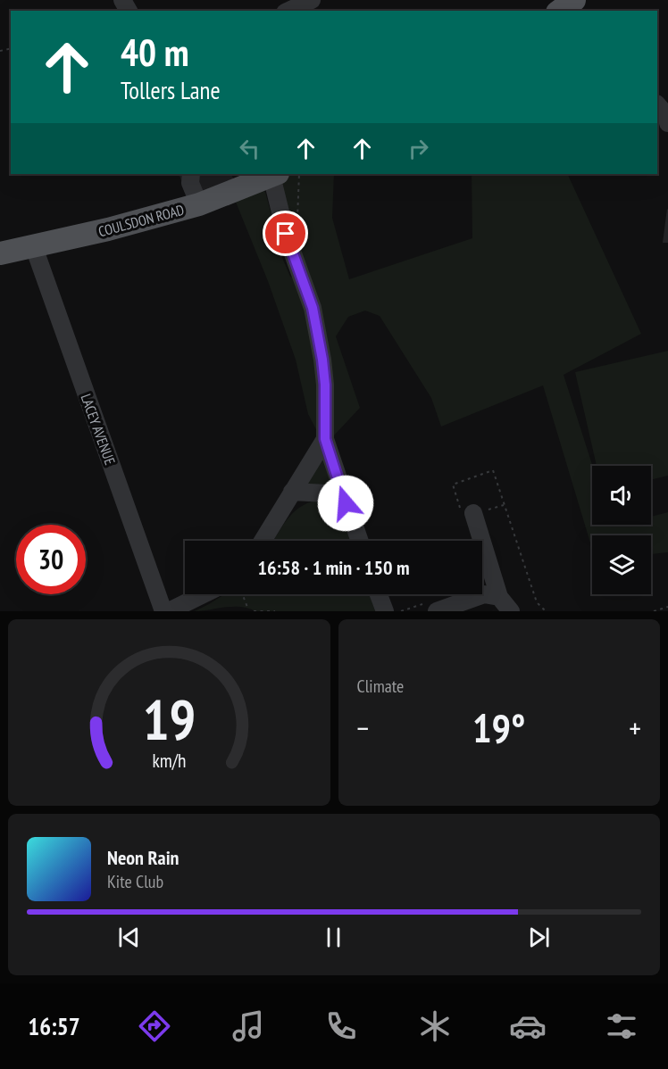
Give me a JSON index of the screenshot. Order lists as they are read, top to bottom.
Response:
{
  "streets": {
    "main road": ["COULSDON ROAD"],
    "street": ["LACEY AVENUE"]
  },
  "crossings": [
    ["COULSDON ROAD", "LACEY AVENUE"]
  ],
  "page": {
    "turn": ["40 m", "Tollers Lane"],
    "limit": "30",
    "trip": "16:58 · 1 min · 150 m",
    "tile": "Climate",
    "heat": ["−", "19°", "+"],
    "song": ["Neon Rain", "Kite Club"],
    "tabs": "16:57",
    "gauge": ["19", "km/h"]
  }
}
